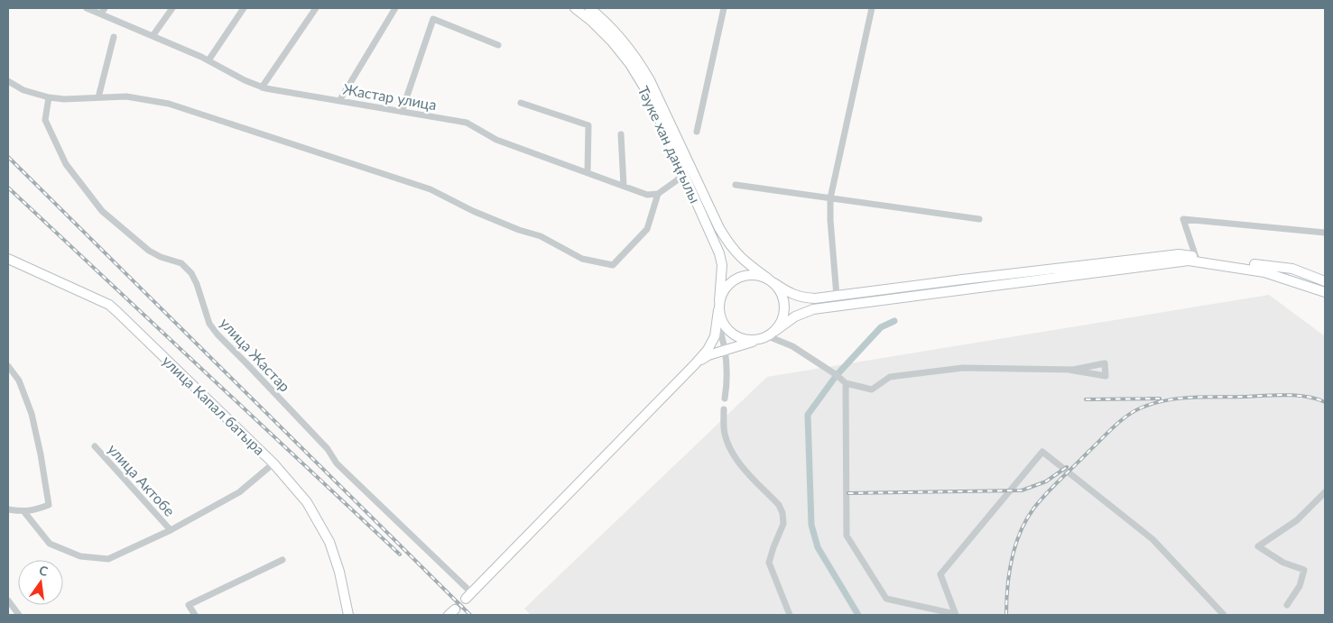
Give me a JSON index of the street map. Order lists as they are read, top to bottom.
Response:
{
  "streets": {
    "main road": ["Тәуке хан даңғылы", "улица Капал батыра"],
    "street": ["Жастар улица", "улица Жастар", "улица Актобе"]
  },
  "crossings": [
    ["улица Капал батыра", "улица Актобе"]
  ],
  "north": "top"
}
